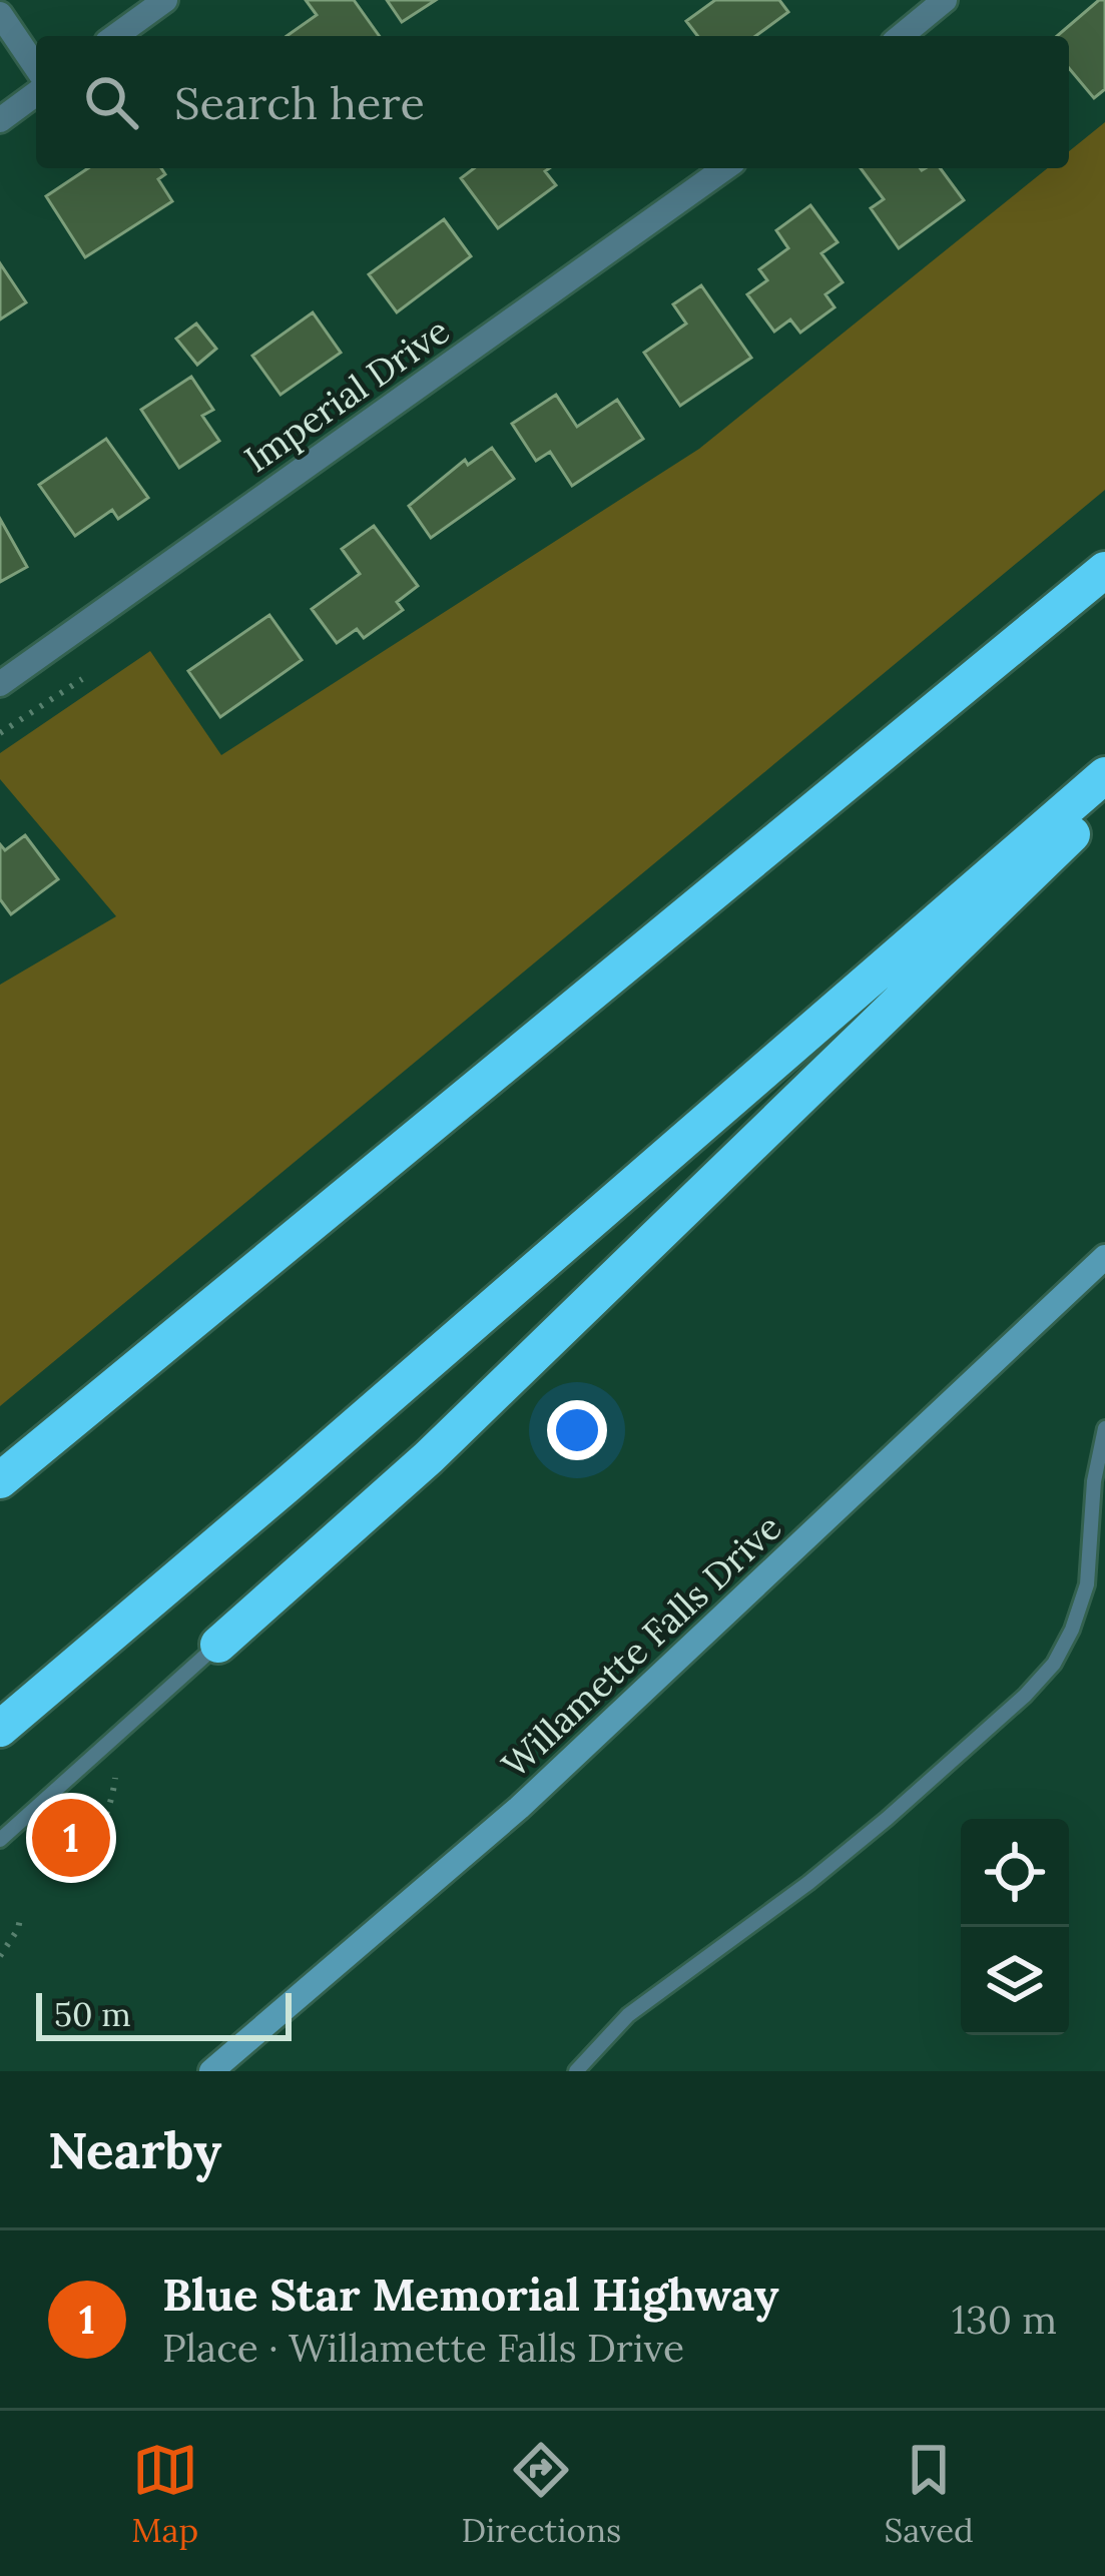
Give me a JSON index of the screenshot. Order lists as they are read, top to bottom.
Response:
{
  "streets": {
    "street": ["Imperial Drive", "Willamette Falls Drive"]
  },
  "scale_bar": "50 m",
  "page": {
    "search": "Search here",
    "pins": "1",
    "scale": "50 m",
    "heading": "Nearby",
    "list": [
      {
        "mark": "1",
        "name": "Blue Star Memorial Highway",
        "note": "Place · Willamette Falls Drive",
        "value": "130 m"
      }
    ],
    "nav": ["Map", "Directions", "Saved"]
  }
}
